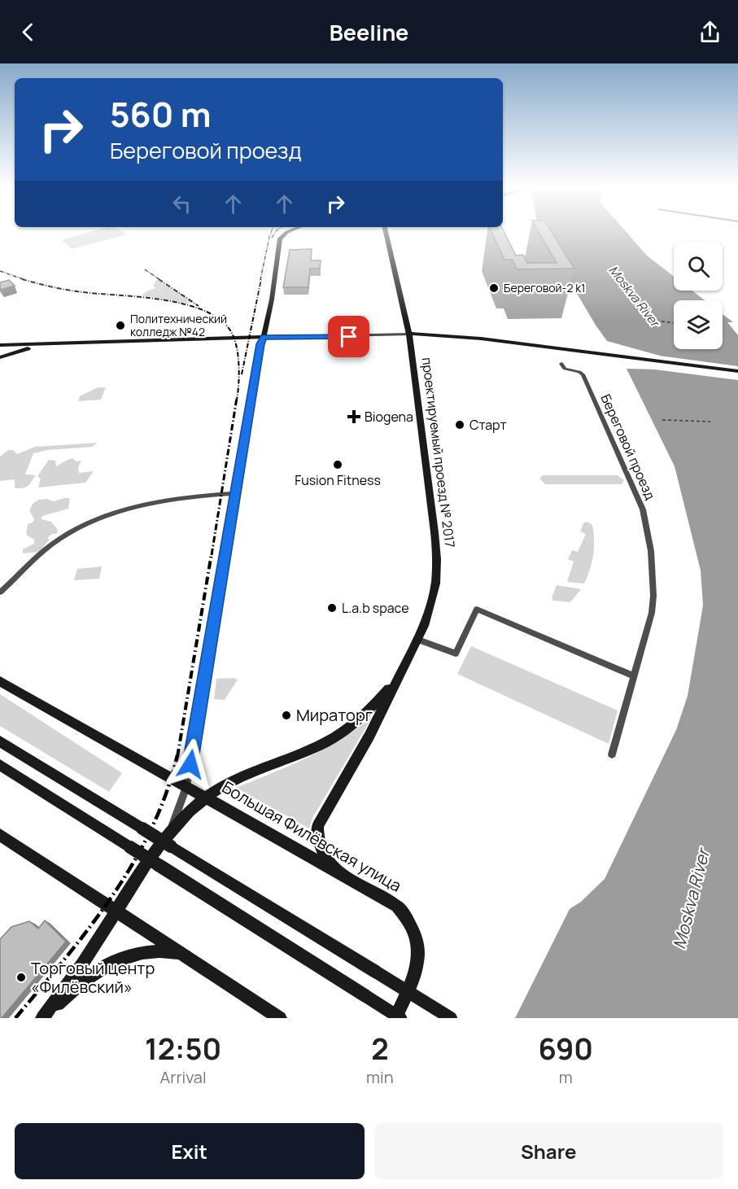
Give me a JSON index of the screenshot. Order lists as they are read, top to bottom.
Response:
{
  "streets": {
    "street": ["Береговой проезд", "проектируемый проезд № 2017", "Большая Филёвская улица"]
  },
  "crossings": [
    ["проектируемый проезд № 2017", "Большая Филёвская улица"]
  ],
  "water": ["Moskva River"],
  "places": {
    "other": [
      "Береговой-2 k1",
      "Политехнический колледж №42",
      "Старт",
      "Fusion Fitness",
      "L.a.b space",
      "Мираторг",
      "Торговый центр «Филёвский»"
    ],
    "health": ["Biogena"]
  },
  "page": {
    "header": "Beeline",
    "turn": ["560 m", "Береговой проезд"],
    "eta": [
      "12:50",
      "Arrival",
      "2",
      "min",
      "690",
      "m"
    ],
    "buttons": ["Exit", "Share"]
  }
}
